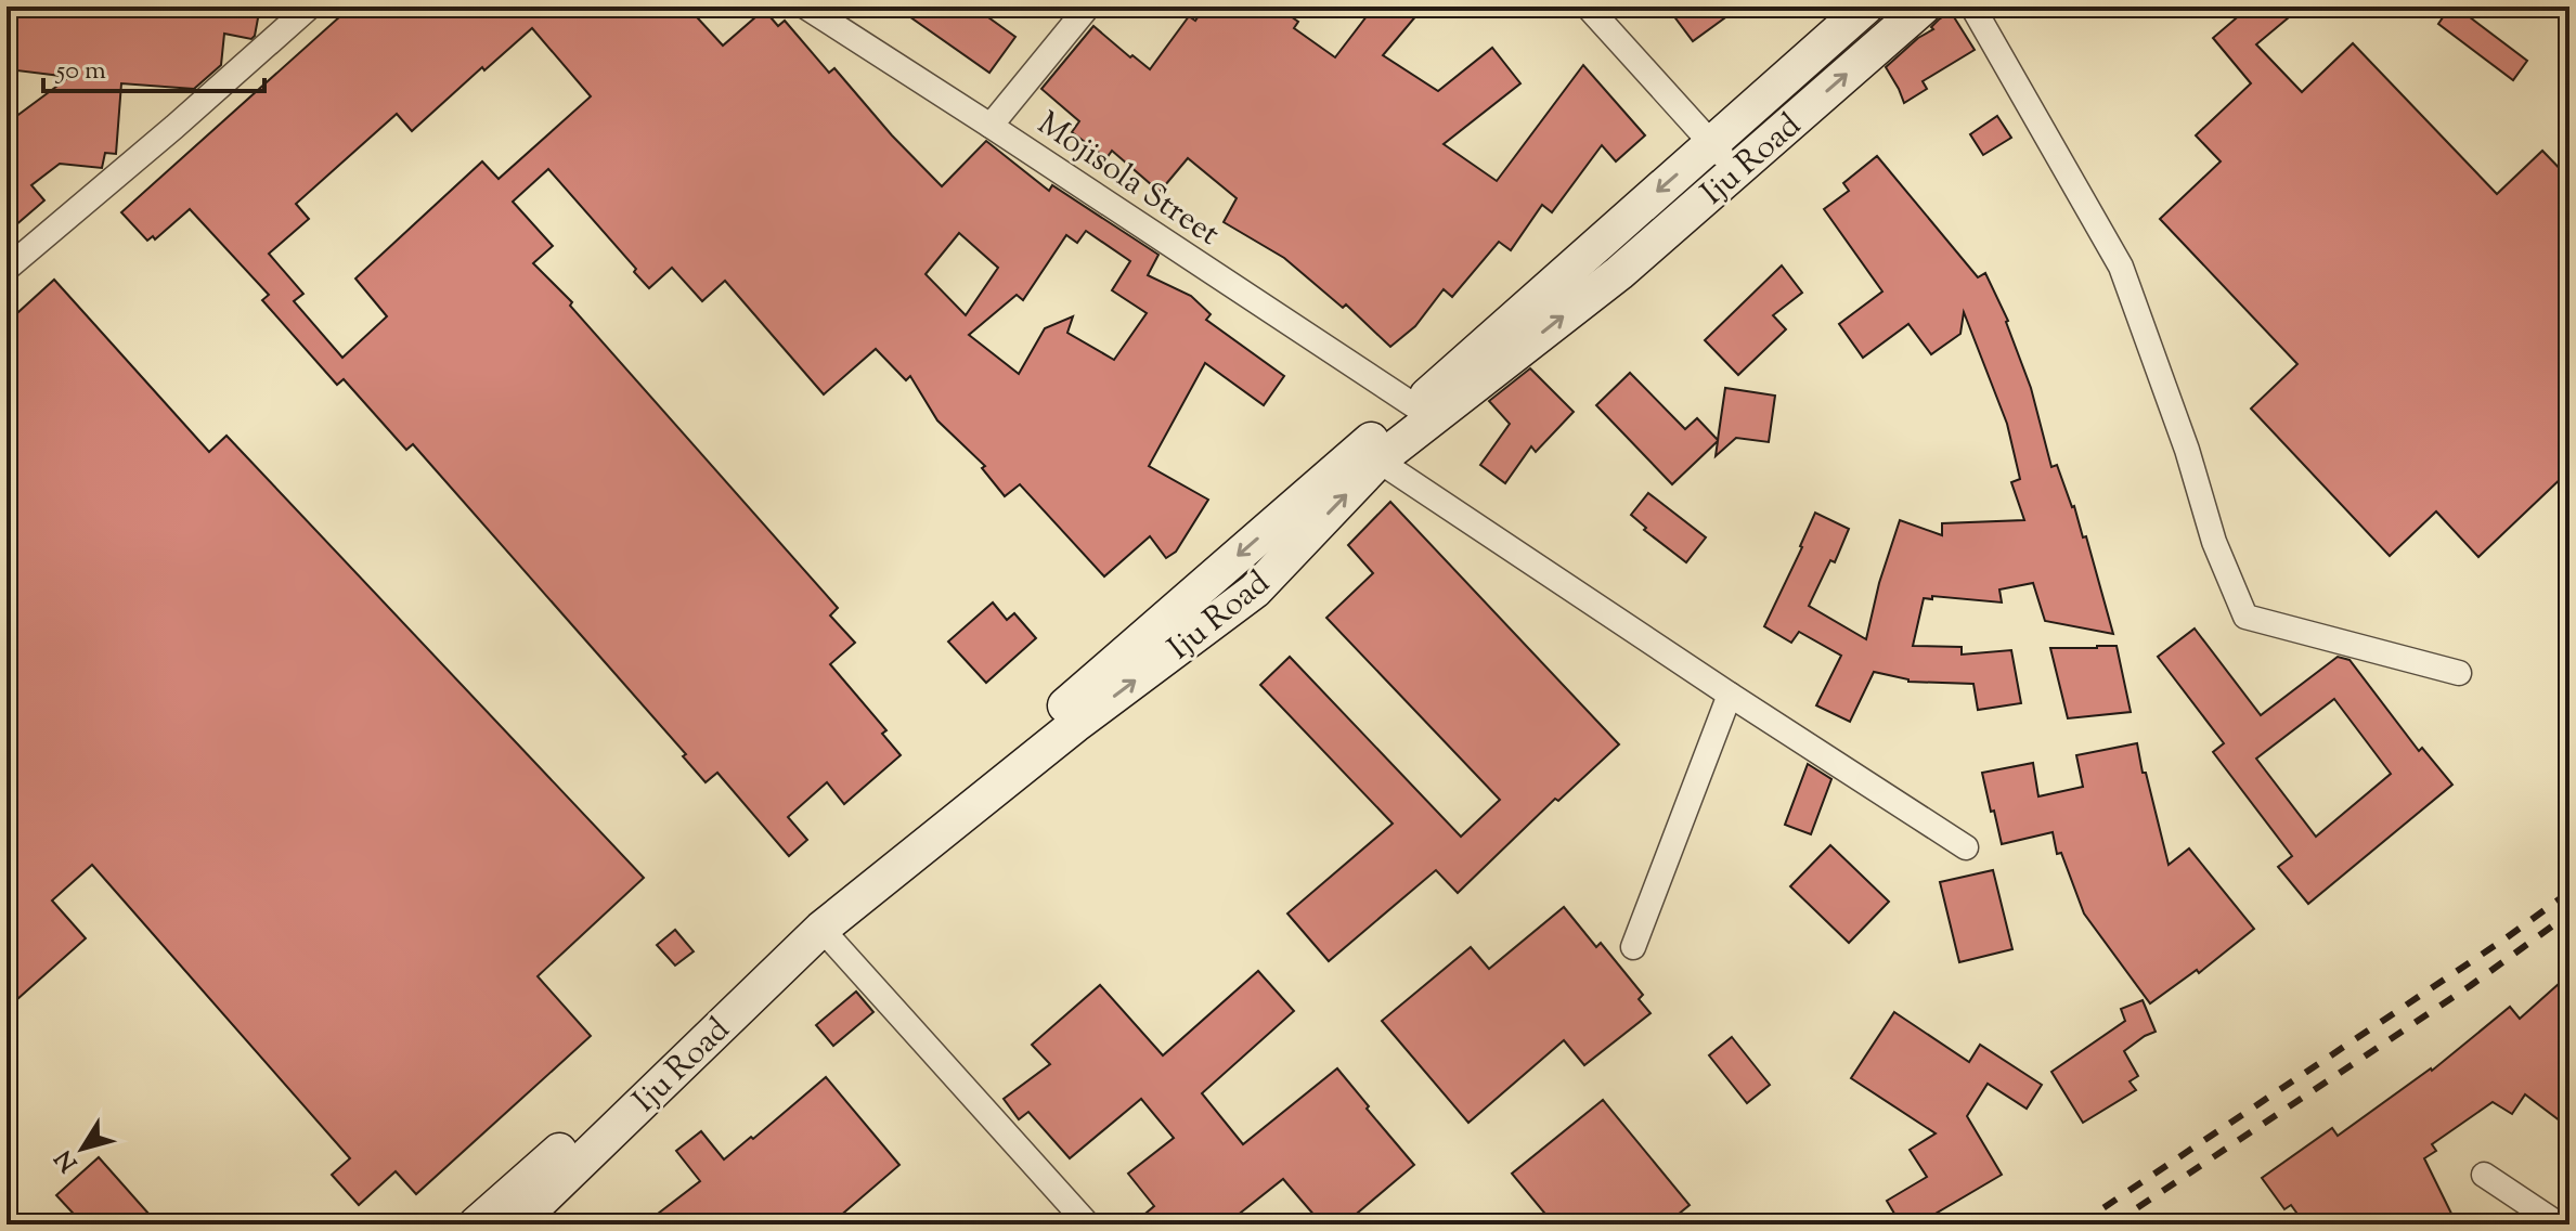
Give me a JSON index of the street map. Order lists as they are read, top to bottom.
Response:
{
  "streets": {
    "main road": ["Iju Road"],
    "street": ["Mojisola Street"]
  },
  "crossings": [
    ["Iju Road", "Mojisola Street"]
  ],
  "scale_bar": "50 m",
  "north": "bottom left"
}
